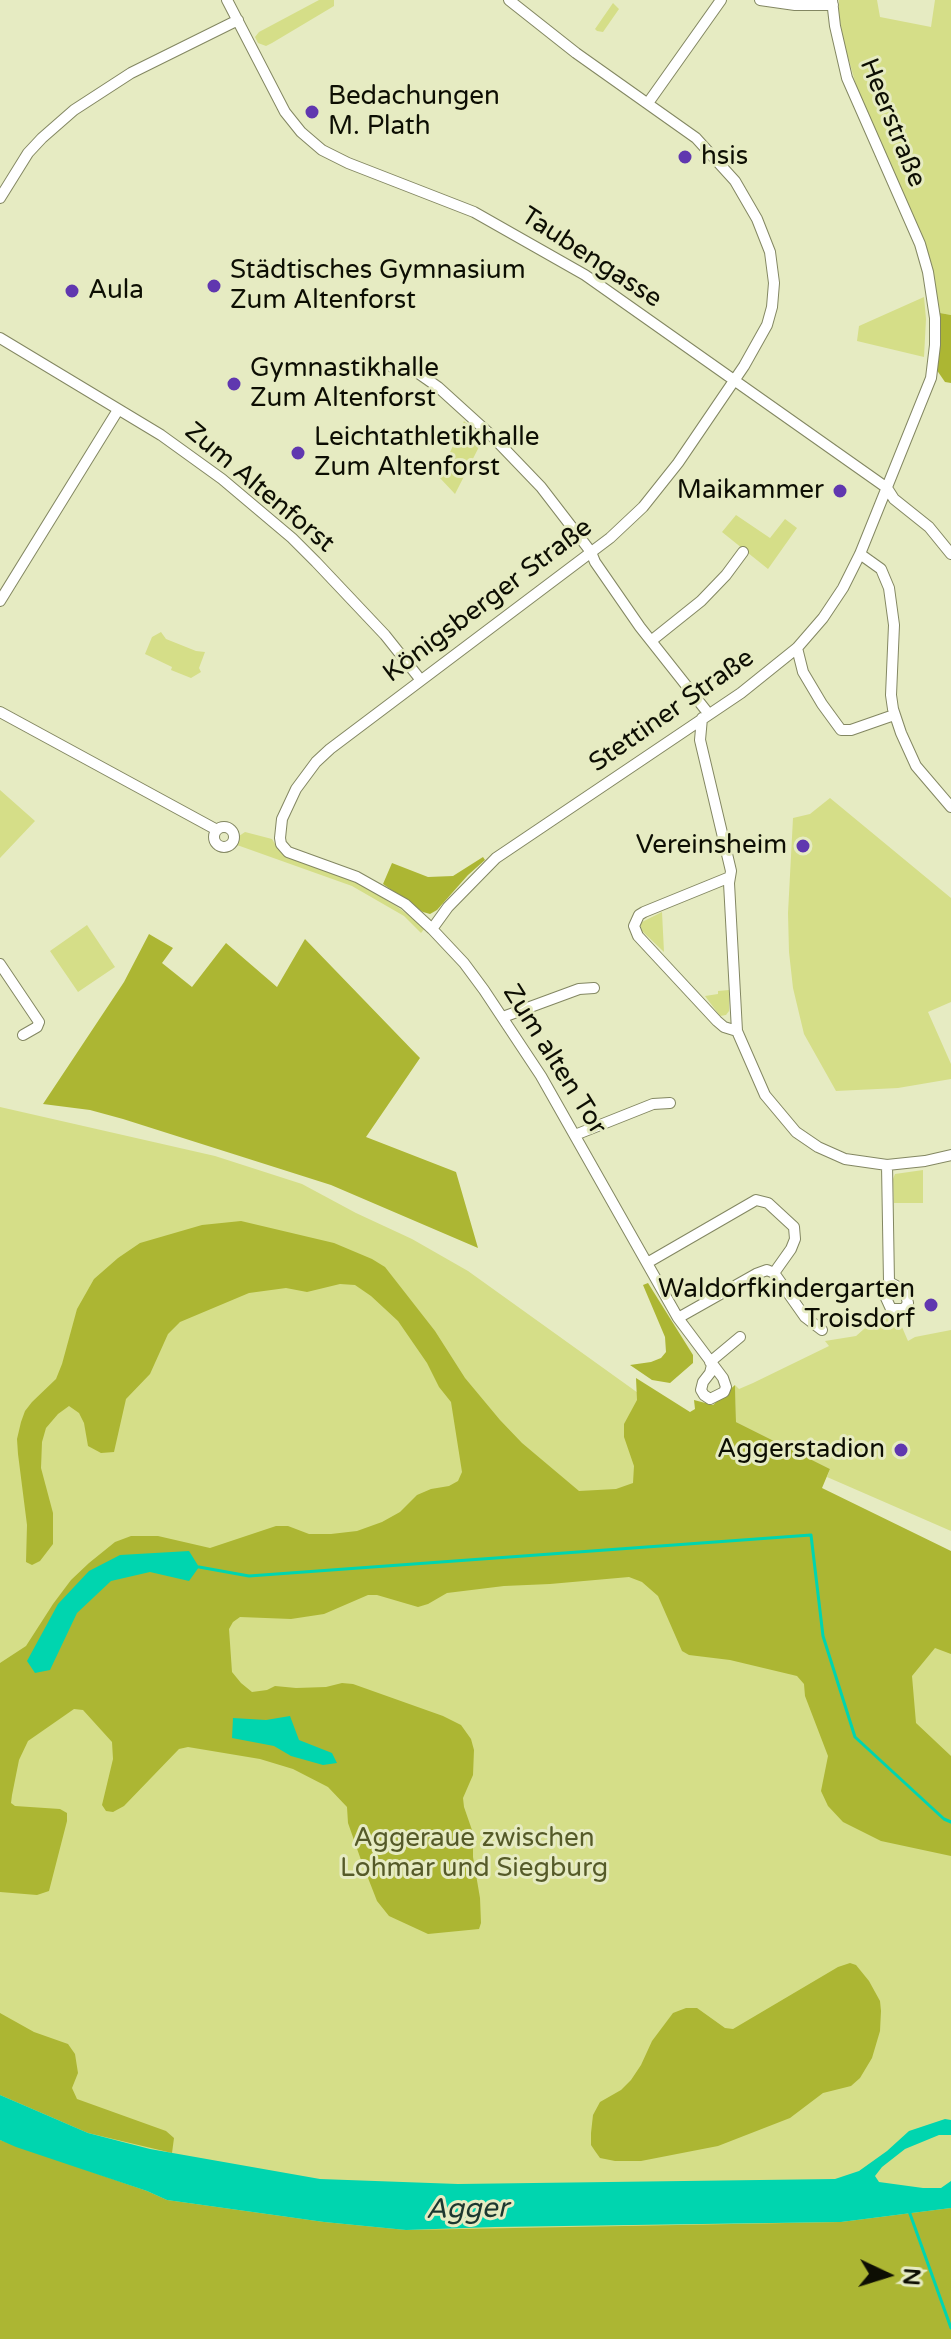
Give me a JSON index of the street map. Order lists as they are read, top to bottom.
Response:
{
  "streets": {
    "street": [
      "Heerstraße",
      "Taubengasse",
      "Zum Altenforst",
      "Königsberger Straße",
      "Stettiner Straße",
      "Zum alten Tor"
    ]
  },
  "crossings": [
    ["Heerstraße", "Taubengasse"],
    ["Heerstraße", "Stettiner Straße"],
    ["Taubengasse", "Königsberger Straße"],
    ["Taubengasse", "Stettiner Straße"],
    ["Zum Altenforst", "Königsberger Straße"],
    ["Königsberger Straße", "Zum alten Tor"],
    ["Stettiner Straße", "Zum alten Tor"]
  ],
  "water": ["Agger"],
  "parks": ["Aggeraue zwischen Lohmar und Siegburg"],
  "places": [
    "Bedachungen M. Plath",
    "hsis",
    "Städtisches Gymnasium Zum Altenforst",
    "Aula",
    "Gymnastikhalle Zum Altenforst",
    "Leichtathletikhalle Zum Altenforst",
    "Maikammer",
    "Vereinsheim",
    "Waldorfkindergarten Troisdorf",
    "Aggerstadion"
  ],
  "north": "right"
}
